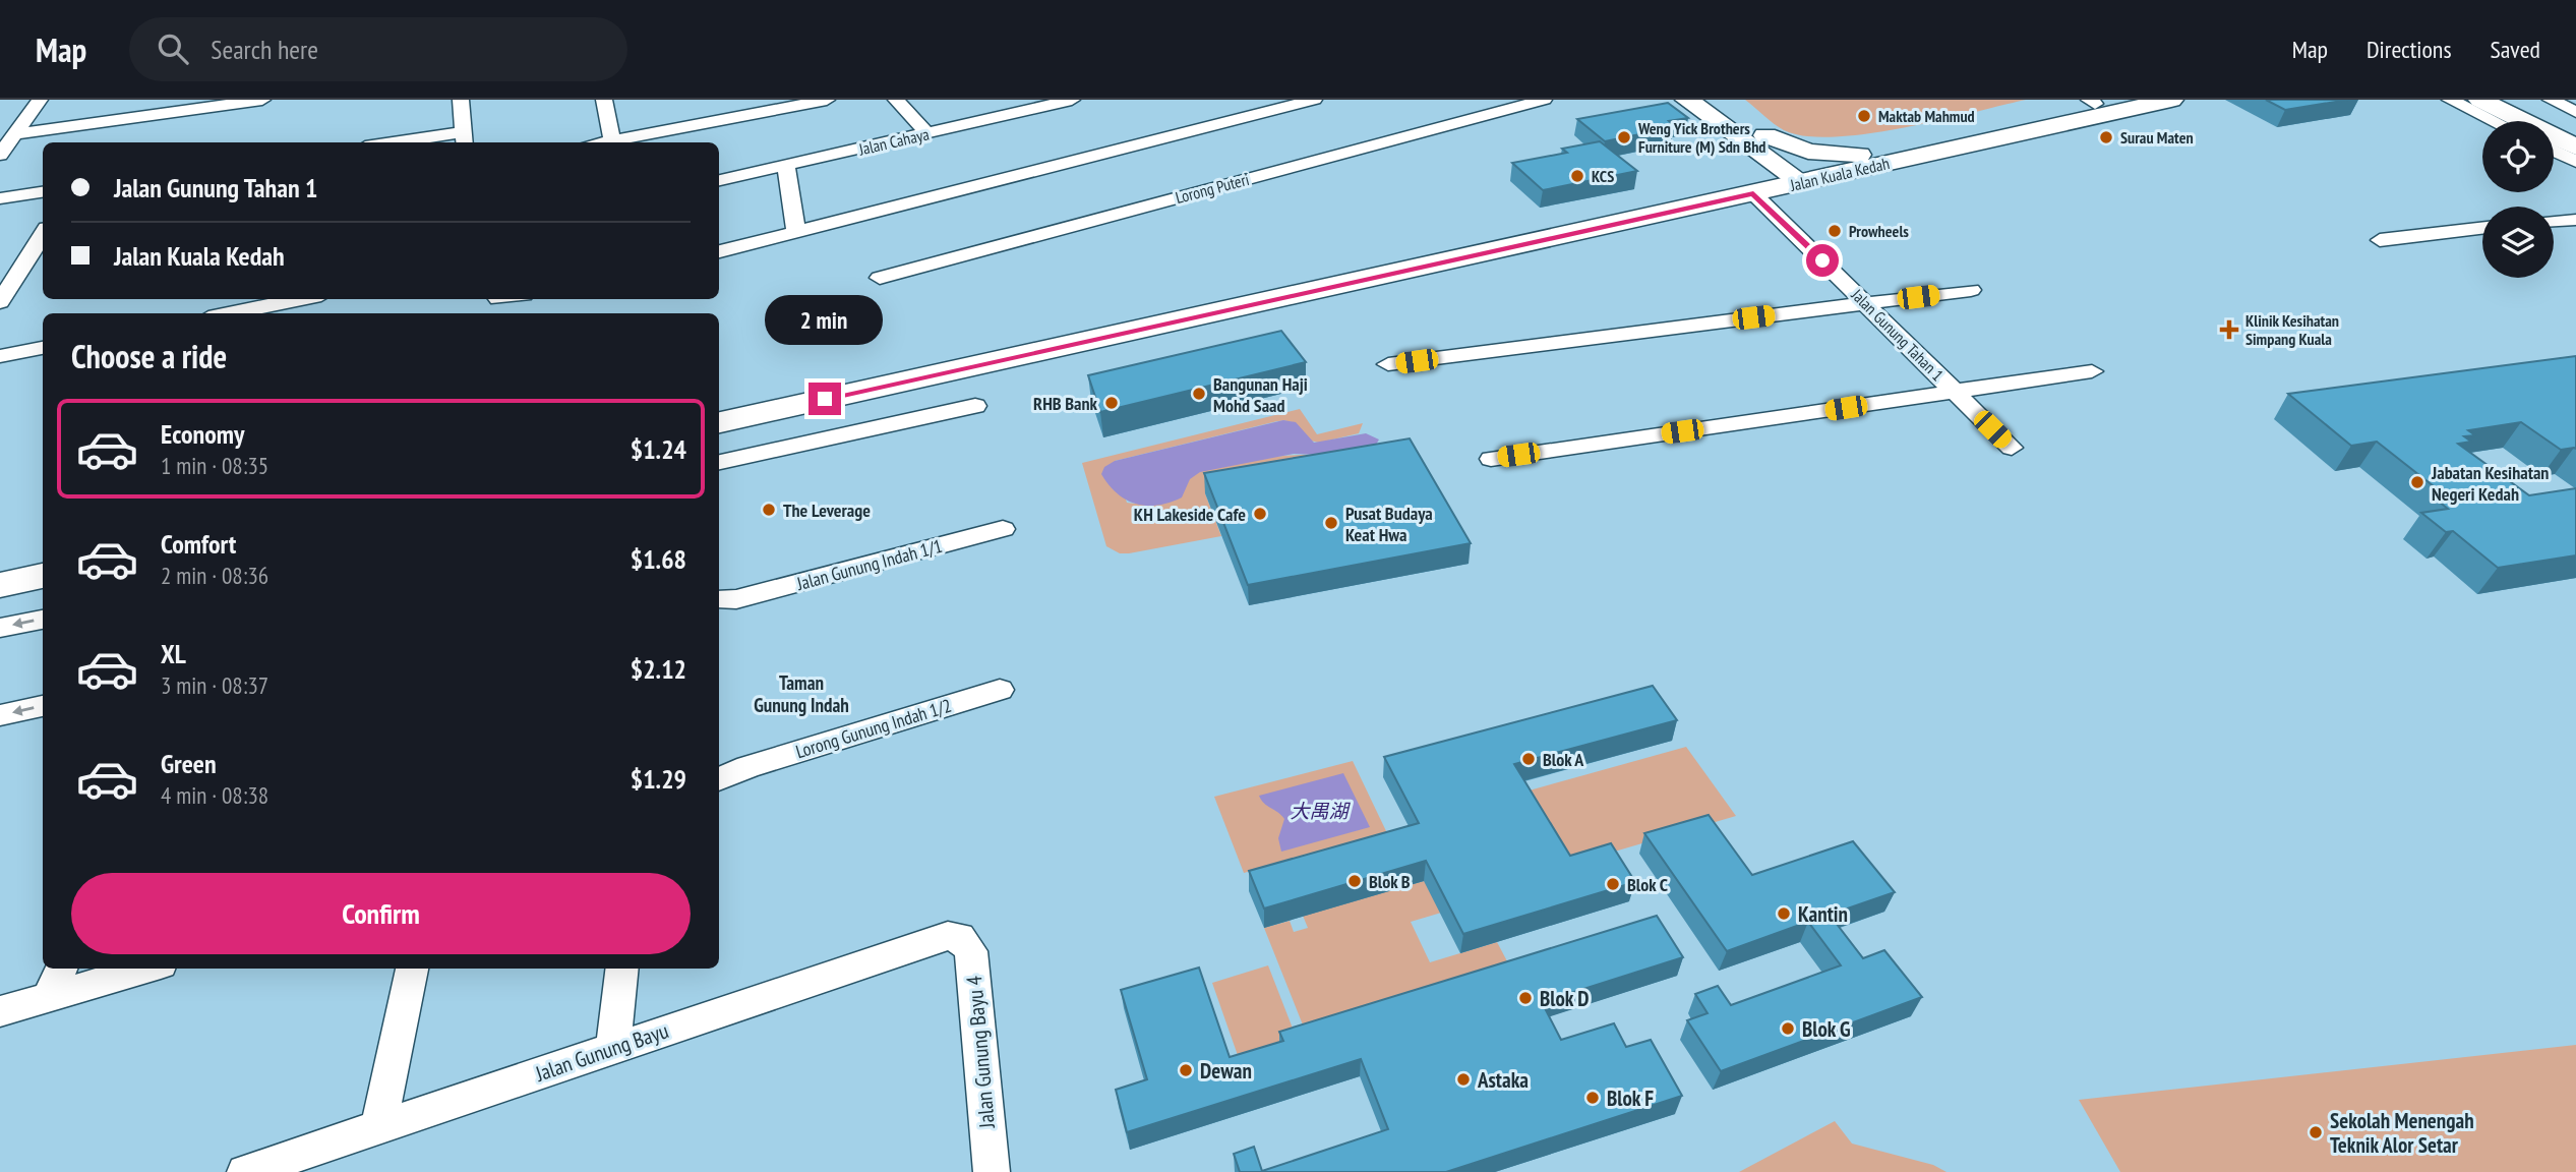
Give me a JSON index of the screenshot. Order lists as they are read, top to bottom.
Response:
{
  "streets": {
    "main road": ["Jalan Kuala Kedah"],
    "street": [
      "Jalan Cahaya",
      "Lorong Puteri",
      "Jalan Gunung Tahan 1",
      "Jalan Gunung Indah 1/1",
      "Lorong Gunung Indah 1/2",
      "Jalan Gunung Bayu",
      "Jalan Gunung Bayu 4"
    ]
  },
  "crossings": [
    ["Jalan Kuala Kedah", "Jalan Gunung Tahan 1"],
    ["Jalan Gunung Bayu", "Jalan Gunung Bayu 4"]
  ],
  "districts": ["Taman Gunung Indah"],
  "water": ["大禺湖"],
  "places": {
    "other": [
      "Maktab Mahmud",
      "Weng Yick Brothers Furniture (M) Sdn Bhd",
      "Surau Maten",
      "KCS",
      "Prowheels",
      "Bangunan Haji Mohd Saad",
      "RHB Bank",
      "Jabatan Kesihatan Negeri Kedah",
      "The Leverage",
      "KH Lakeside Cafe",
      "Pusat Budaya Keat Hwa",
      "Blok A",
      "Blok B",
      "Blok C",
      "Kantin",
      "Blok D",
      "Blok G",
      "Dewan",
      "Astaka",
      "Blok F",
      "Sekolah Menengah Teknik Alor Setar"
    ],
    "health": ["Klinik Kesihatan Simpang Kuala"]
  },
  "page": {
    "header": "Map",
    "search": "Search here",
    "nav": ["Map", "Directions", "Saved"],
    "banner": ["Jalan Gunung Tahan 1", "Jalan Kuala Kedah"],
    "bubble": "2 min",
    "heading": "Choose a ride",
    "list": [
      {
        "name": "Economy",
        "note": "1 min · 08:35",
        "value": "$1.24"
      },
      {
        "name": "Comfort",
        "note": "2 min · 08:36",
        "value": "$1.68"
      },
      {
        "name": "XL",
        "note": "3 min · 08:37",
        "value": "$2.12"
      },
      {
        "name": "Green",
        "note": "4 min · 08:38",
        "value": "$1.29"
      }
    ],
    "buttons": "Confirm"
  }
}
